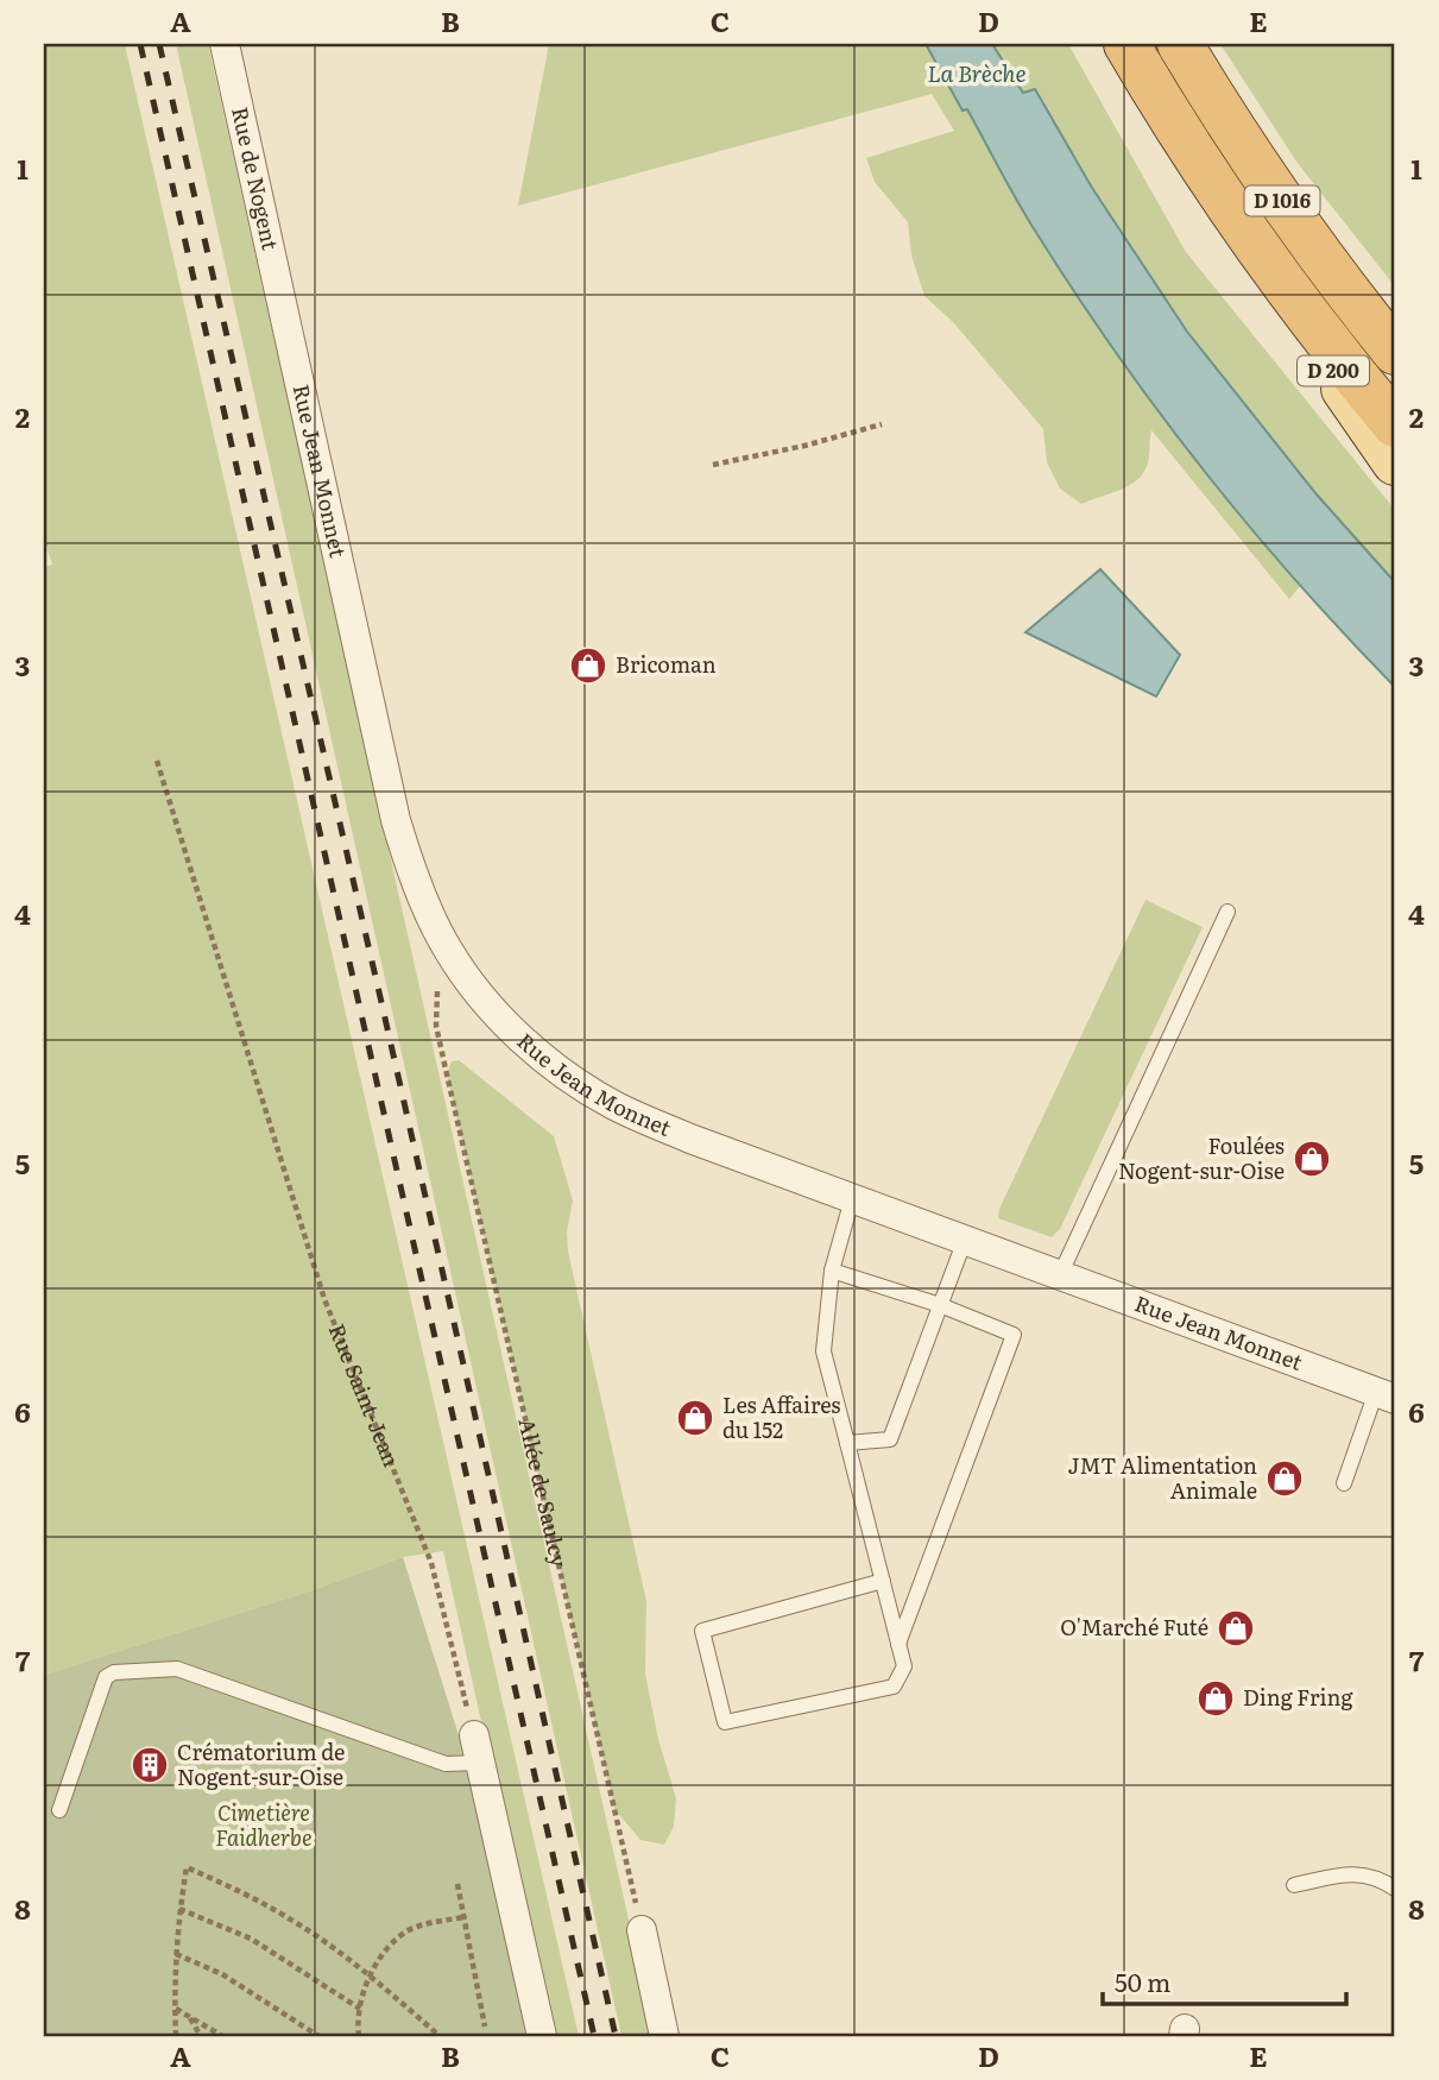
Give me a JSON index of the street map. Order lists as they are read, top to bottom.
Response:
{
  "streets": {
    "highway": ["D 1016"],
    "main road": ["D 200"],
    "street": ["Rue de Nogent", "Rue Jean Monnet"],
    "path": ["Rue Saint-Jean", "Allée de Saulcy"]
  },
  "crossings": [
    ["Rue de Nogent", "Rue Jean Monnet"],
    ["D 1016", "D 200"],
    ["Rue Jean Monnet", "Allée de Saulcy"]
  ],
  "water": ["La Brèche"],
  "parks": ["Cimetière Faidherbe"],
  "places": {
    "shop": [
      "Bricoman",
      "Foulées Nogent-sur-Oise",
      "Les Affaires du 152",
      "JMT Alimentation Animale",
      "O'Marché Futé",
      "Ding Fring"
    ],
    "building": ["Crématorium de Nogent-sur-Oise"]
  },
  "scale_bar": "50 m",
  "grid": {
    "columns": [
      "A",
      "B",
      "C",
      "D",
      "E"
    ],
    "rows": [
      "1",
      "2",
      "3",
      "4",
      "5",
      "6",
      "7",
      "8"
    ]
  }
}
